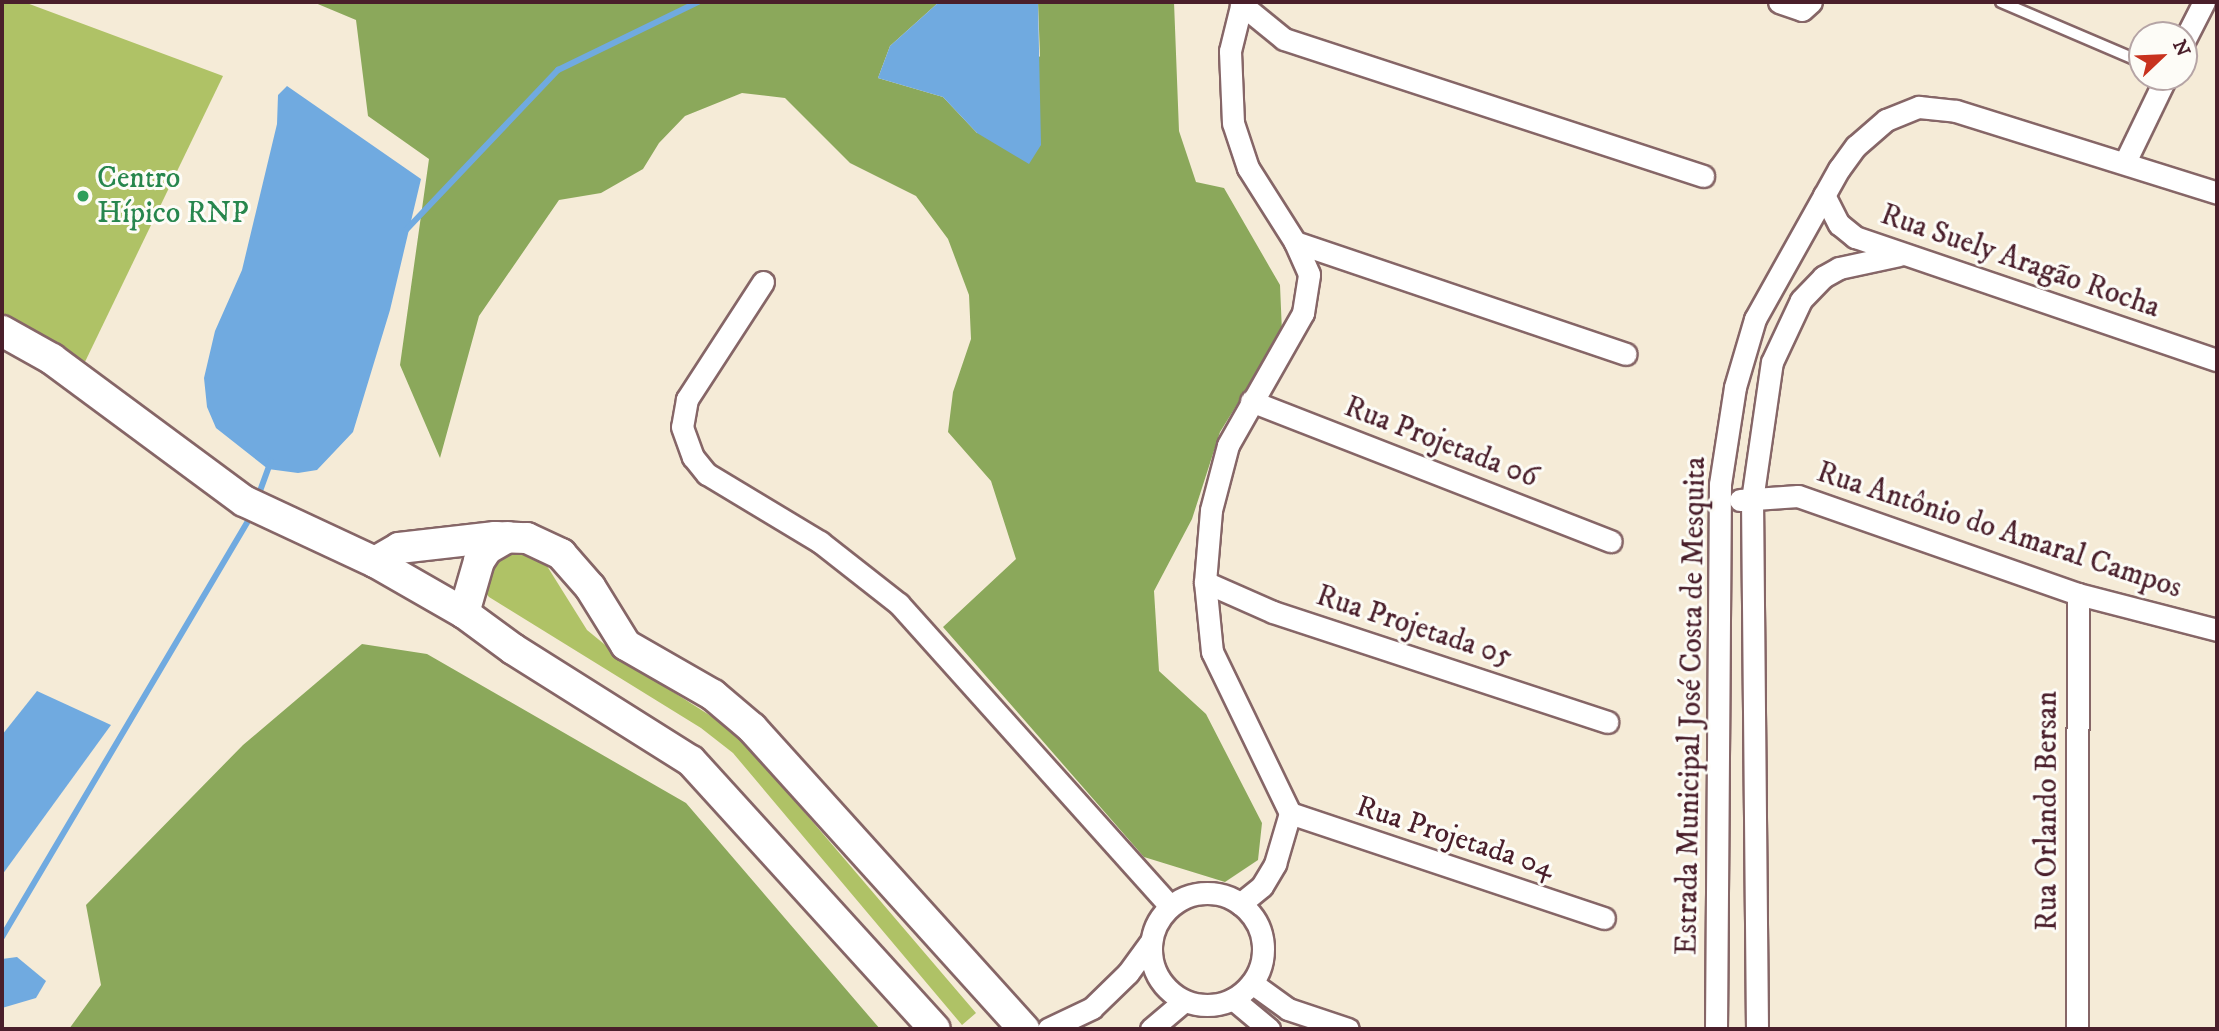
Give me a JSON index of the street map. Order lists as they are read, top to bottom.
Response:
{
  "streets": {
    "street": [
      "Rua Suely Aragão Rocha",
      "Rua Projetada 06",
      "Rua Antônio do Amaral Campos",
      "Rua Projetada 05",
      "Estrada Municipal José Costa de Mesquita",
      "Rua Orlando Bersan",
      "Rua Projetada 04"
    ]
  },
  "crossings": [
    ["Rua Suely Aragão Rocha", "Estrada Municipal José Costa de Mesquita"],
    ["Rua Antônio do Amaral Campos", "Estrada Municipal José Costa de Mesquita"],
    ["Rua Antônio do Amaral Campos", "Rua Orlando Bersan"]
  ],
  "places": ["Centro Hípico RNP"],
  "north": "top right"
}
